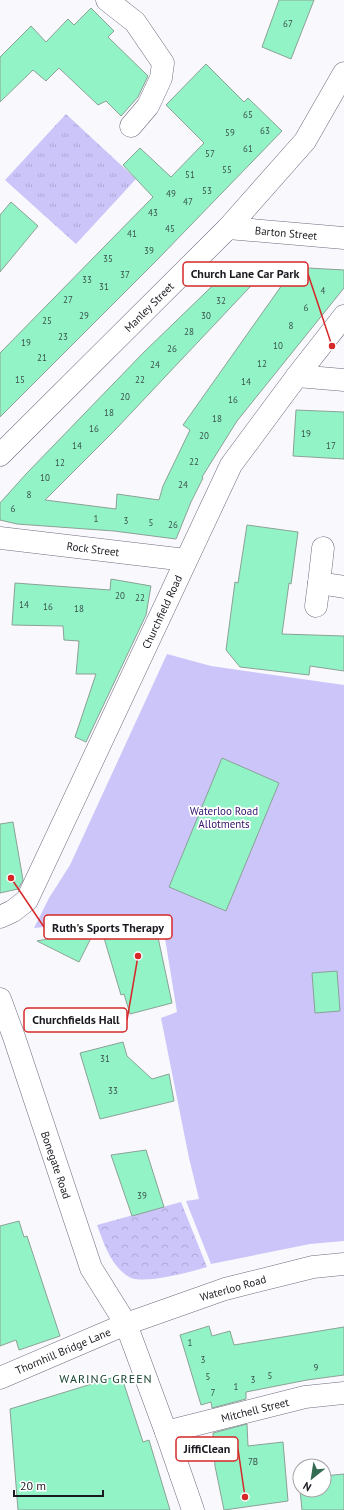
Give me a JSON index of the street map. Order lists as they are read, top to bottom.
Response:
{
  "streets": {
    "street": [
      "Barton Street",
      "Manley Street",
      "Rock Street",
      "Churchfield Road",
      "Bonegate Road",
      "Waterloo Road",
      "Thornhill Bridge Lane",
      "Mitchell Street"
    ]
  },
  "crossings": [
    ["Barton Street", "Manley Street"],
    ["Rock Street", "Churchfield Road"],
    ["Bonegate Road", "Waterloo Road"],
    ["Bonegate Road", "Thornhill Bridge Lane"],
    ["Bonegate Road", "Mitchell Street"],
    ["Waterloo Road", "Thornhill Bridge Lane"]
  ],
  "districts": ["WARING GREEN"],
  "parks": ["Waterloo Road Allotments"],
  "places": [
    "Church Lane Car Park",
    "Ruth's Sports Therapy",
    "Churchfields Hall",
    "JiffiClean"
  ],
  "house_numbers": [
    "67",
    "65",
    "63",
    "59",
    "61",
    "57",
    "55",
    "51",
    "53",
    "49",
    "47",
    "43",
    "45",
    "41",
    "39",
    "35",
    "37",
    "33",
    "31",
    "4",
    "27",
    "32",
    "6",
    "29",
    "30",
    "25",
    "8",
    "28",
    "23",
    "19",
    "10",
    "26",
    "21",
    "12",
    "24",
    "15",
    "22",
    "14",
    "20",
    "16",
    "18",
    "18",
    "16",
    "19",
    "20",
    "14",
    "17",
    "22",
    "12",
    "10",
    "24",
    "8",
    "6",
    "1",
    "3",
    "5",
    "26",
    "20",
    "22",
    "14",
    "16",
    "18",
    "31",
    "33",
    "39",
    "1",
    "3",
    "9",
    "5",
    "5",
    "3",
    "1",
    "7",
    "7B"
  ],
  "scale_bar": "20 m",
  "north": "bottom left"
}
